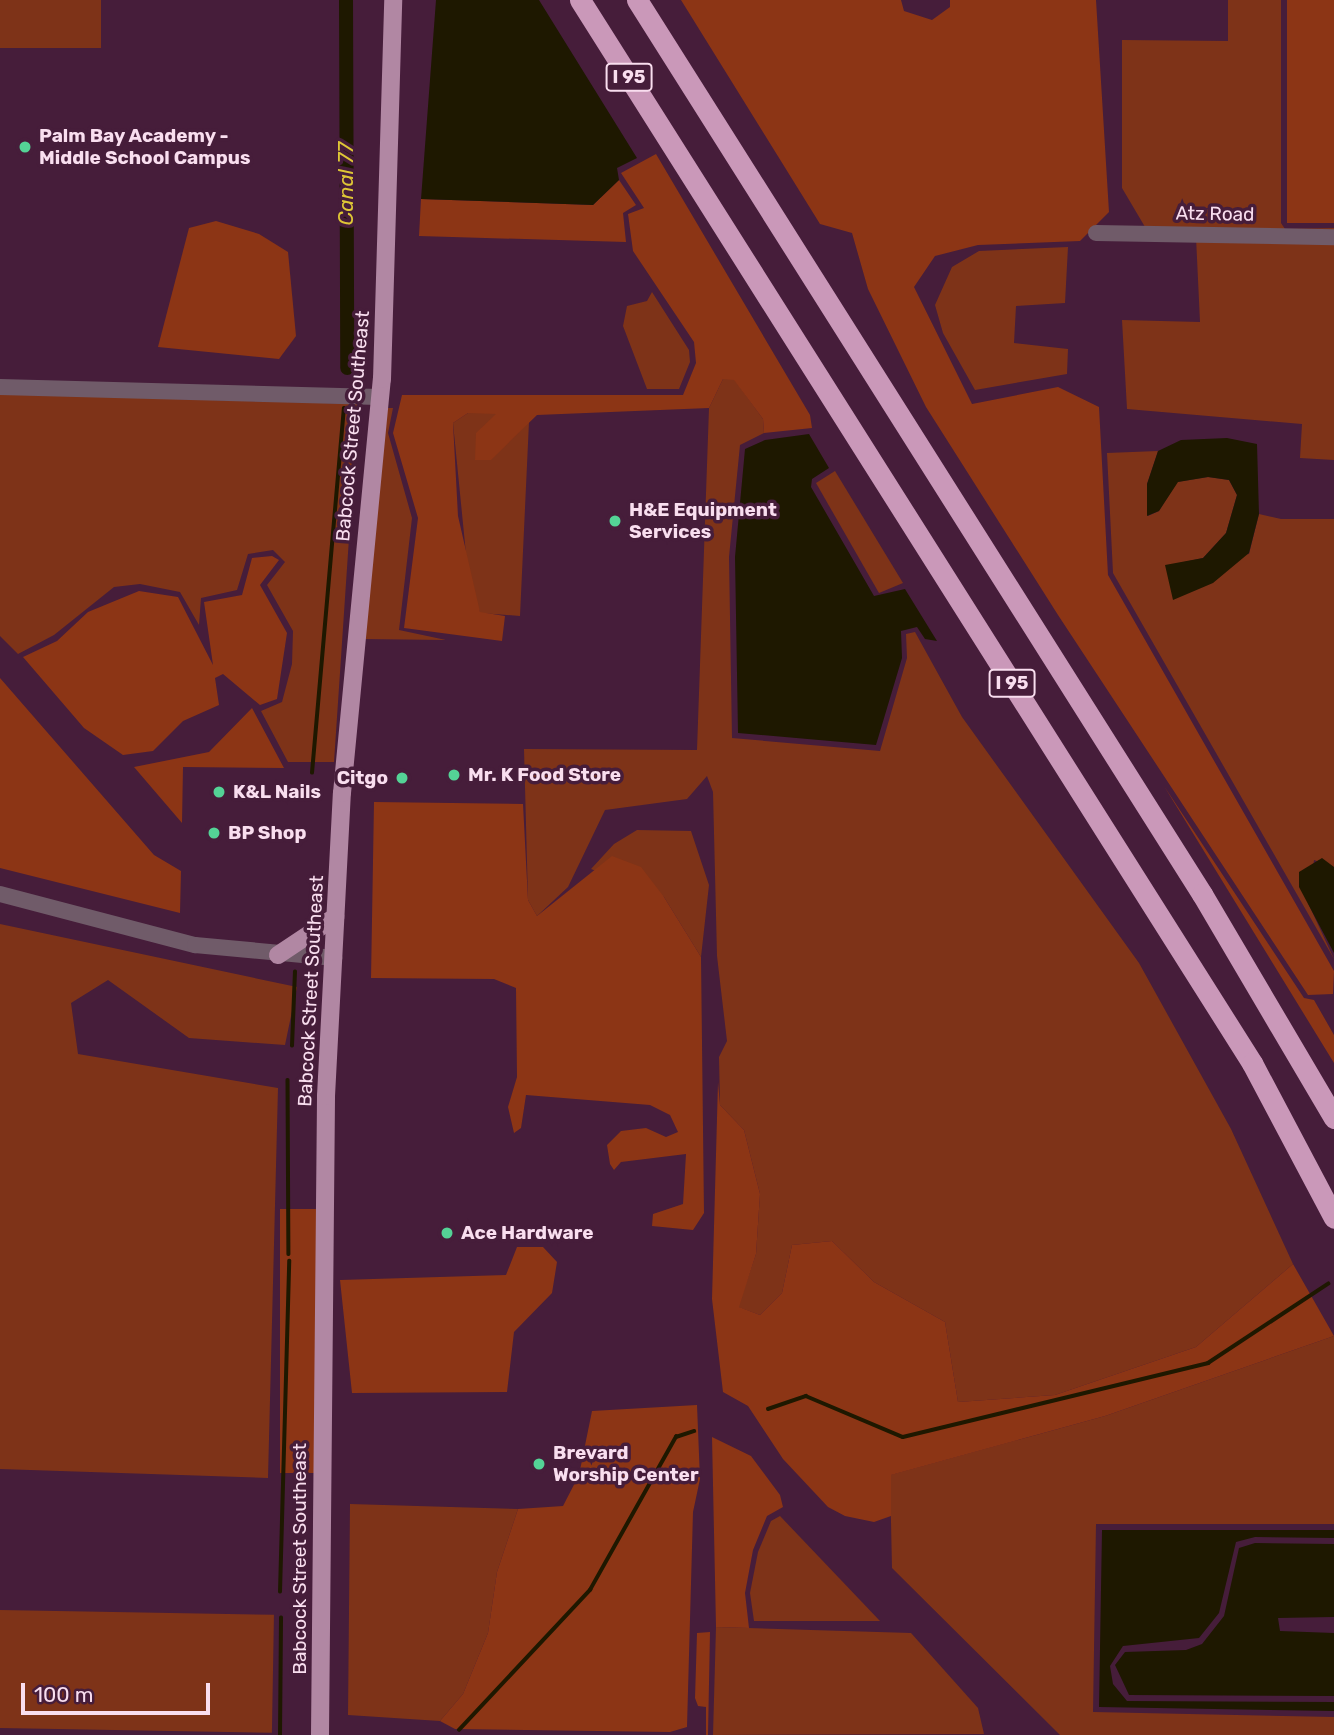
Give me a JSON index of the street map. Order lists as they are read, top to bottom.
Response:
{
  "streets": {
    "highway": ["I 95"],
    "main road": ["Babcock Street Southeast"],
    "street": ["Atz Road"]
  },
  "water": ["Canal 77"],
  "places": [
    "Palm Bay Academy - Middle School Campus",
    "H&E Equipment Services",
    "Mr. K Food Store",
    "Citgo",
    "K&L Nails",
    "BP Shop",
    "Ace Hardware",
    "Brevard Worship Center"
  ],
  "scale_bar": "100 m"
}
